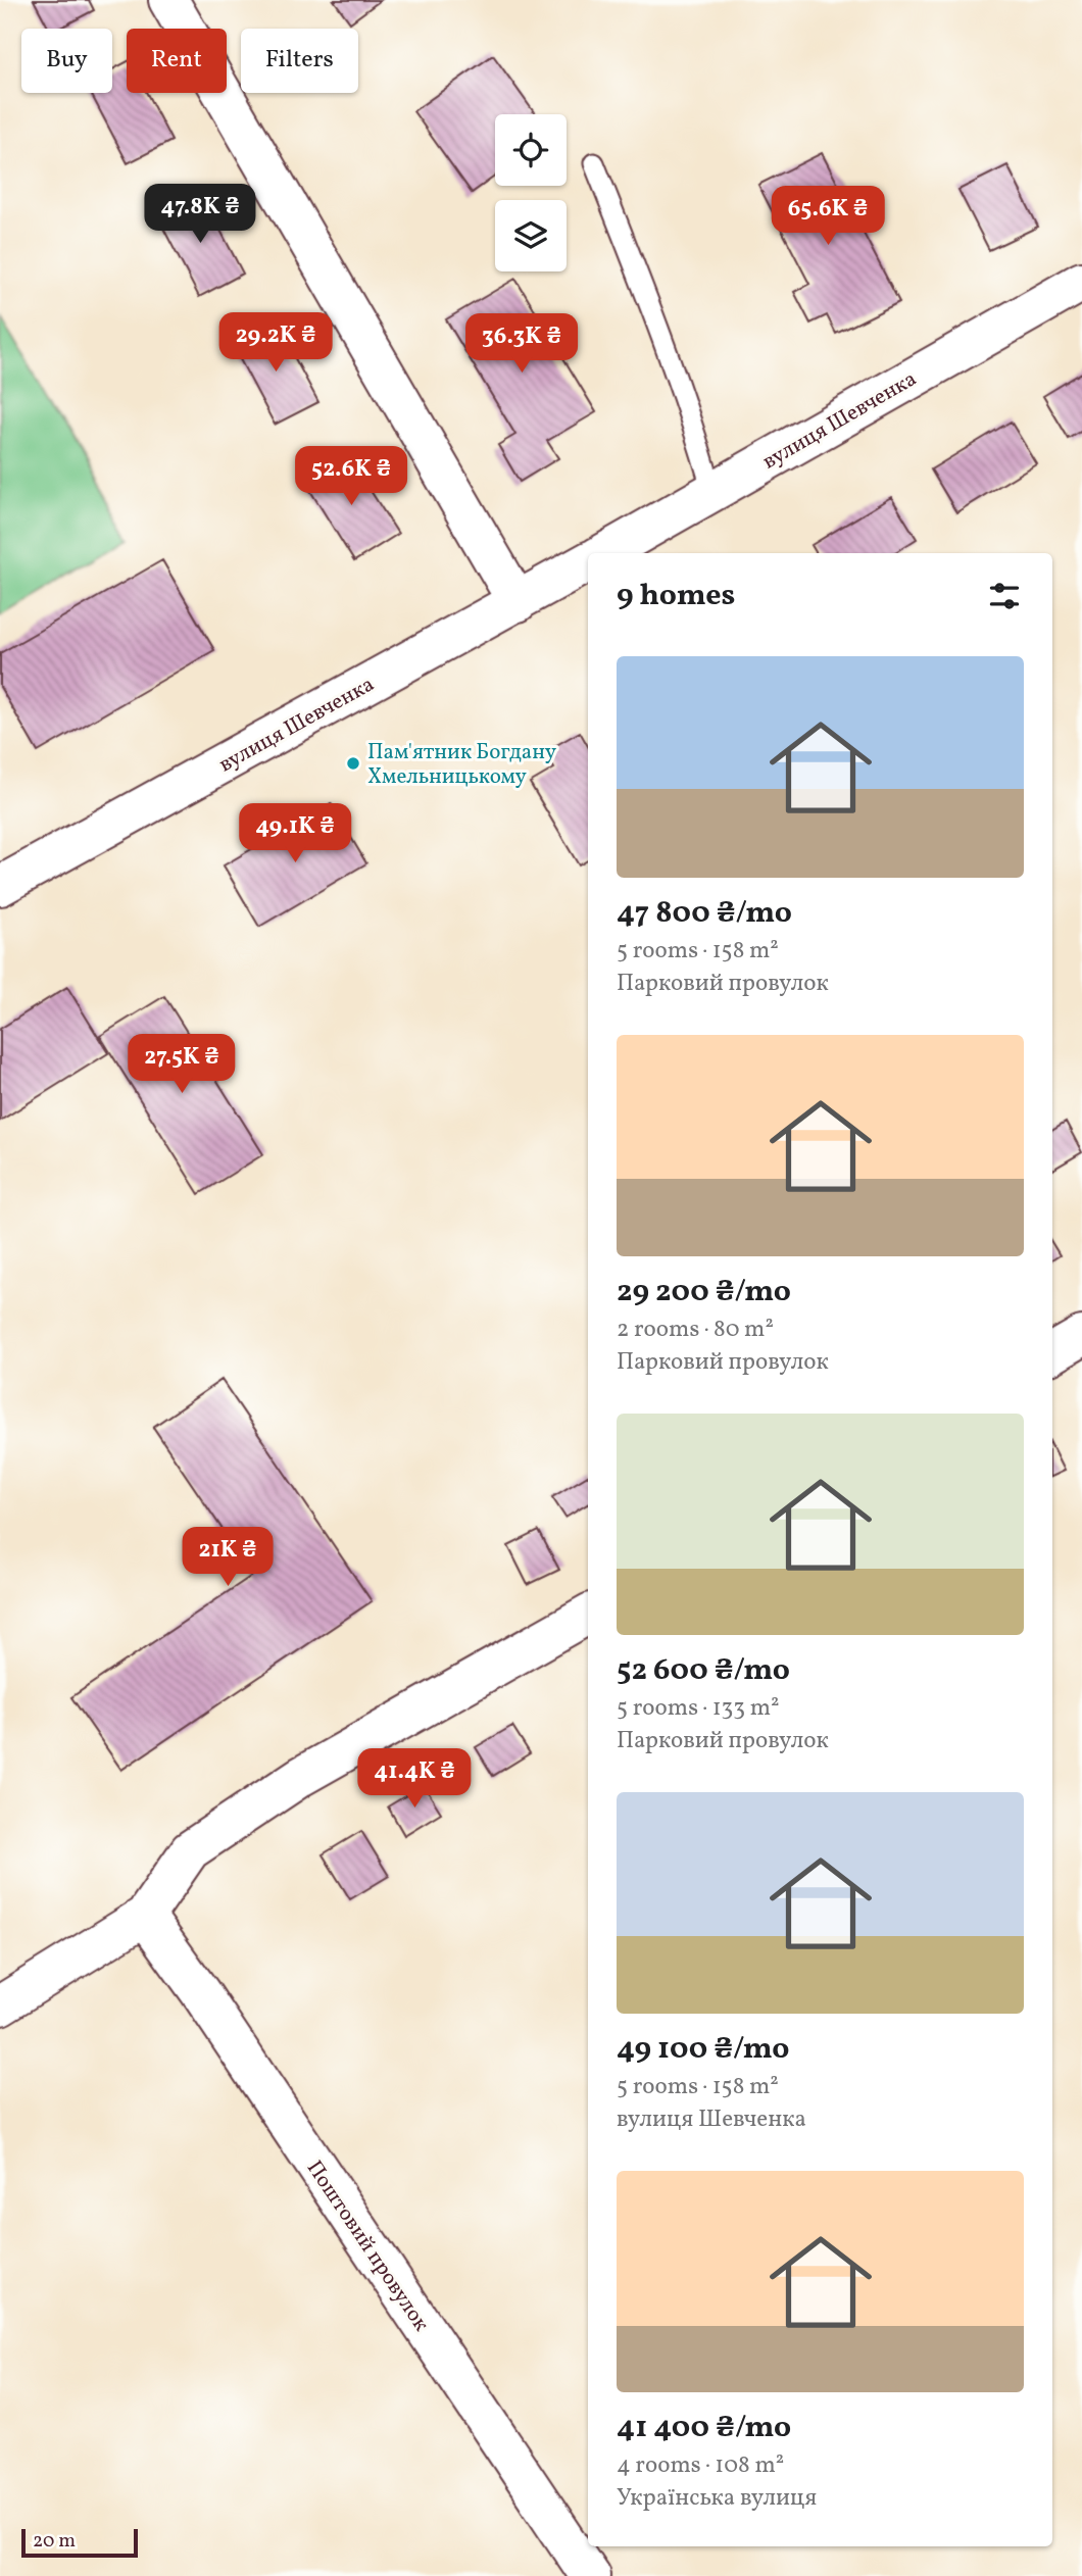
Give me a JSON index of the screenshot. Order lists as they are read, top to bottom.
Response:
{
  "streets": {
    "street": ["вулиця Шевченка", "Поштовий провулок"]
  },
  "places": ["Пам'ятник Богдану Хмельницькому"],
  "scale_bar": "20 m",
  "page": {
    "chip": ["Buy", "Rent", "Filters"],
    "price": [
      "47.8K ₴",
      "65.6K ₴",
      "29.2K ₴",
      "36.3K ₴",
      "52.6K ₴",
      "49.1K ₴",
      "27.5K ₴",
      "21K ₴",
      "41.4K ₴"
    ],
    "heading": "9 homes",
    "list": [
      {
        "name": "47 800 ₴/mo",
        "note": "5 rooms · 158 m² · Парковий провулок"
      },
      {
        "name": "29 200 ₴/mo",
        "note": "2 rooms · 80 m² · Парковий провулок"
      },
      {
        "name": "52 600 ₴/mo",
        "note": "5 rooms · 133 m² · Парковий провулок"
      },
      {
        "name": "49 100 ₴/mo",
        "note": "5 rooms · 158 m² · вулиця Шевченка"
      },
      {
        "name": "41 400 ₴/mo",
        "note": "4 rooms · 108 m² · Українська вулиця"
      }
    ],
    "scale": "20 m"
  }
}
